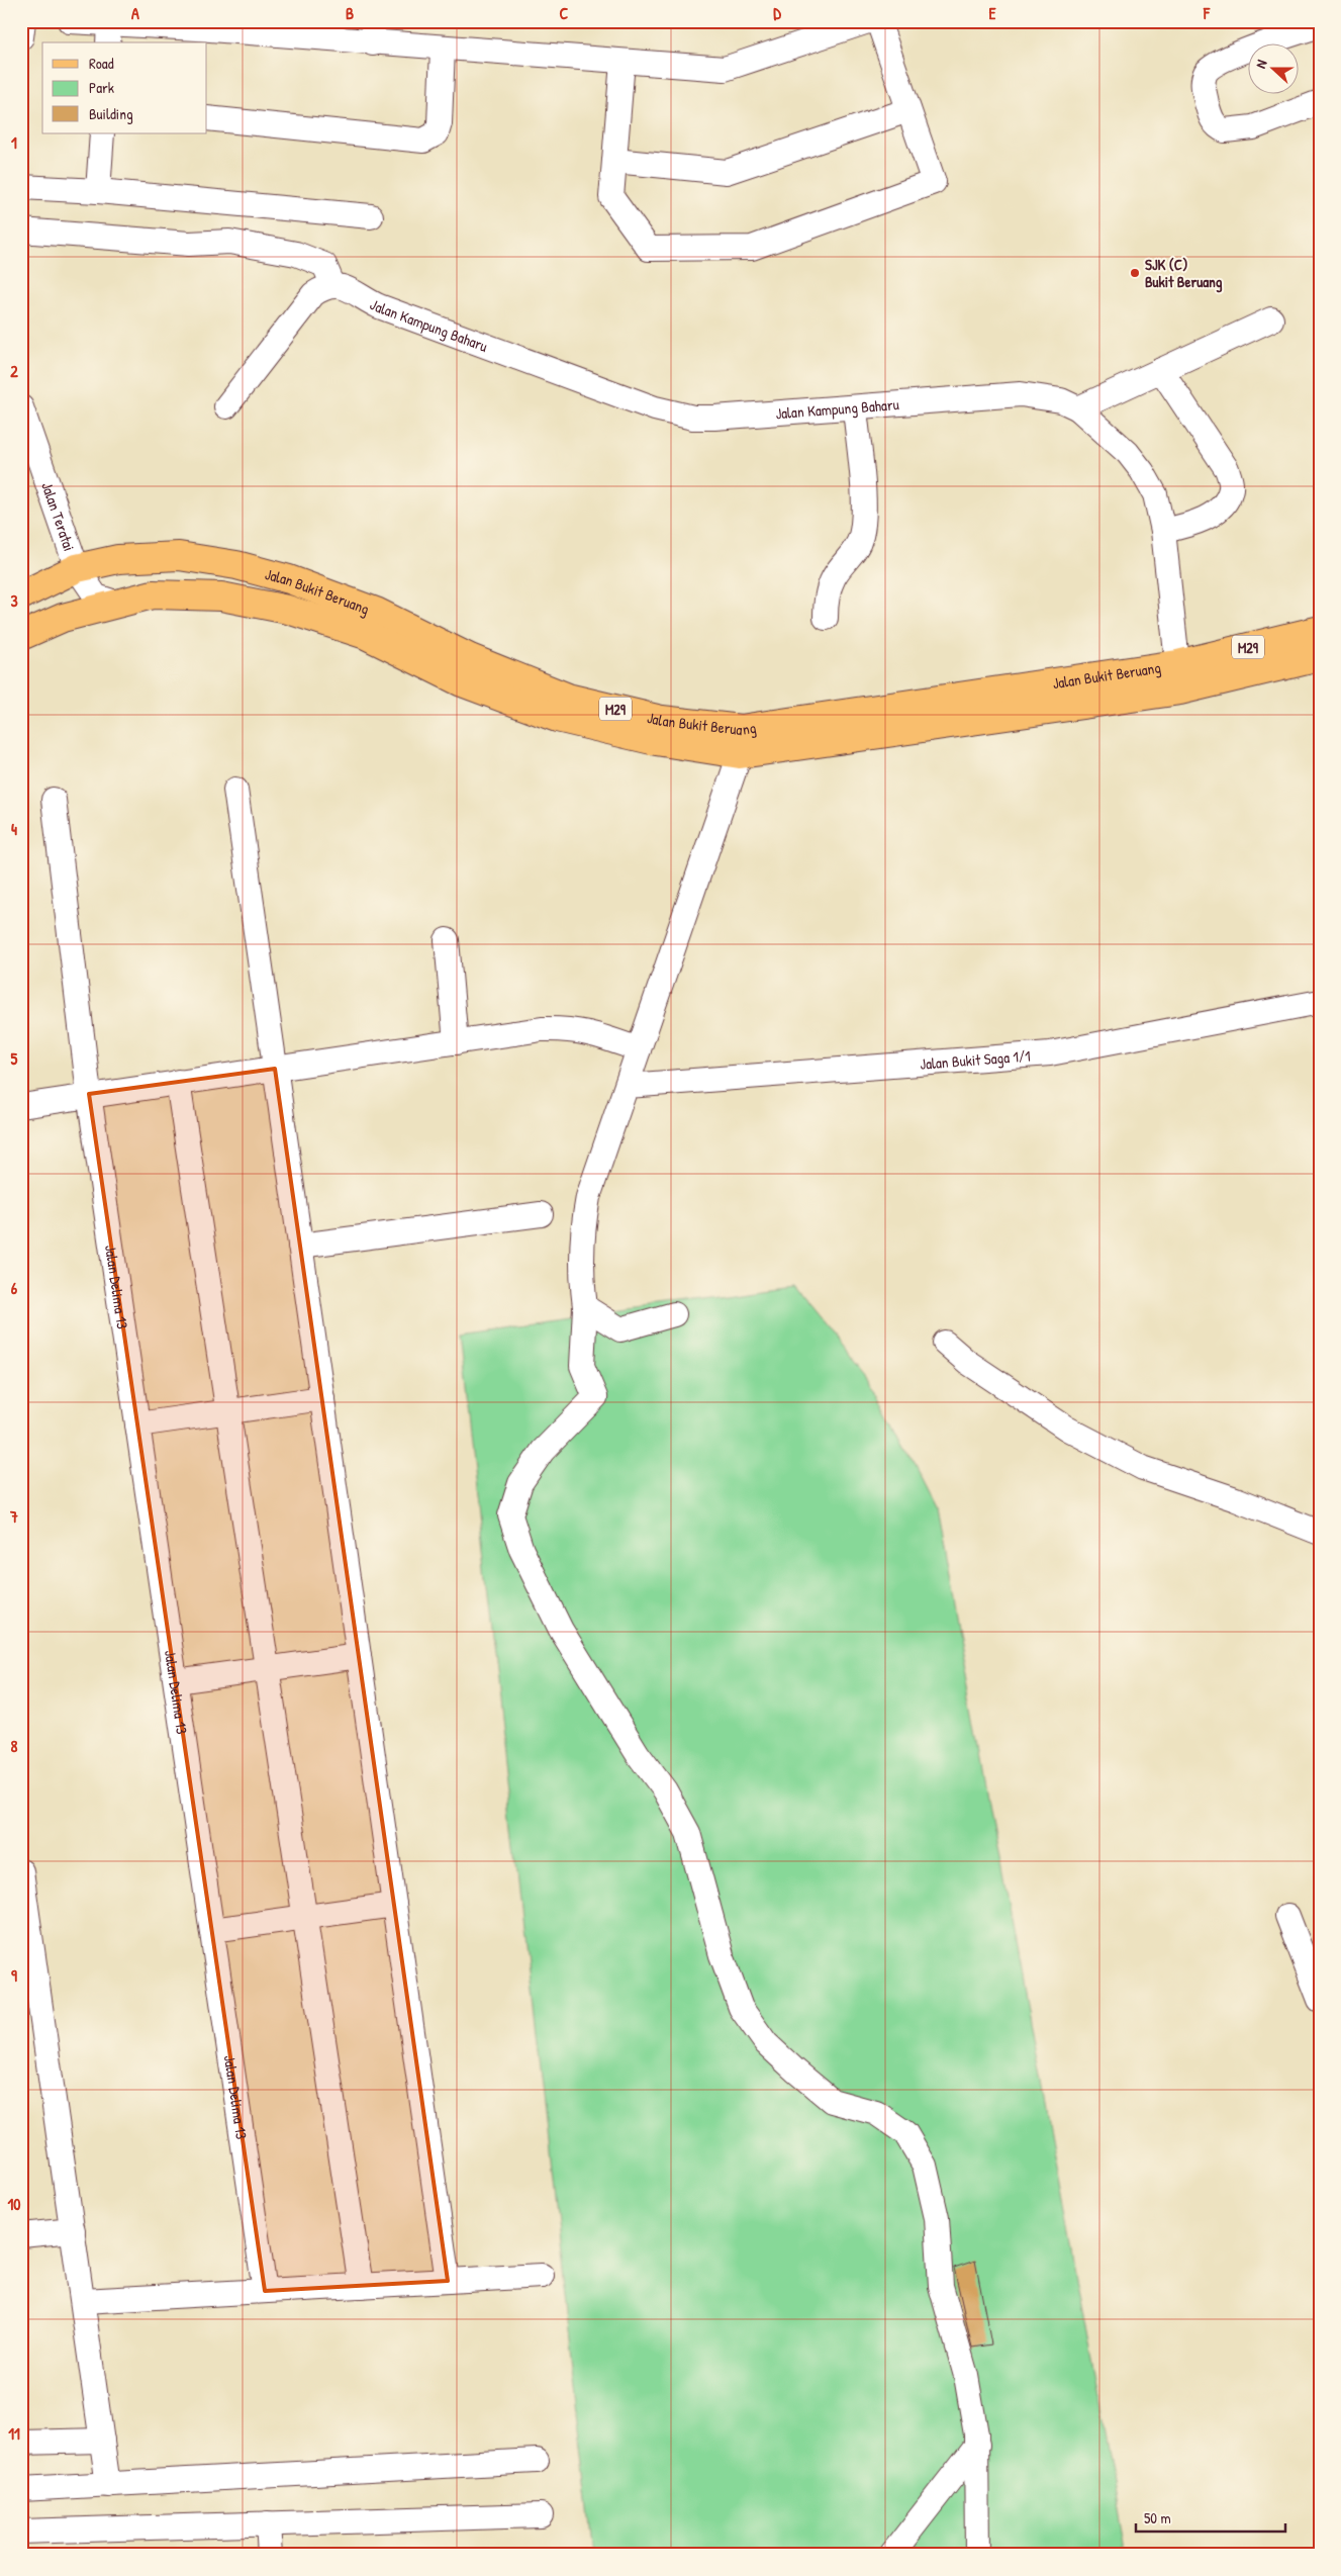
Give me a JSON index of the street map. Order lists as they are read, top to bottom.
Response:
{
  "streets": {
    "main road": ["Jalan Bukit Beruang", "M29"],
    "street": [
      "Jalan Kampung Baharu",
      "Jalan Teratai",
      "Jalan Bukit Saga 1/1",
      "Jalan Delima 13"
    ]
  },
  "crossings": [
    ["Jalan Kampung Baharu", "Jalan Bukit Beruang"],
    ["Jalan Teratai", "Jalan Bukit Beruang"]
  ],
  "places": ["SJK (C) Bukit Beruang"],
  "legend": ["Road", "Park", "Building"],
  "scale_bar": "50 m",
  "north": "left",
  "grid": {
    "columns": [
      "A",
      "B",
      "C",
      "D",
      "E",
      "F"
    ],
    "rows": [
      "1",
      "2",
      "3",
      "4",
      "5",
      "6",
      "7",
      "8",
      "9",
      "10",
      "11"
    ]
  }
}
